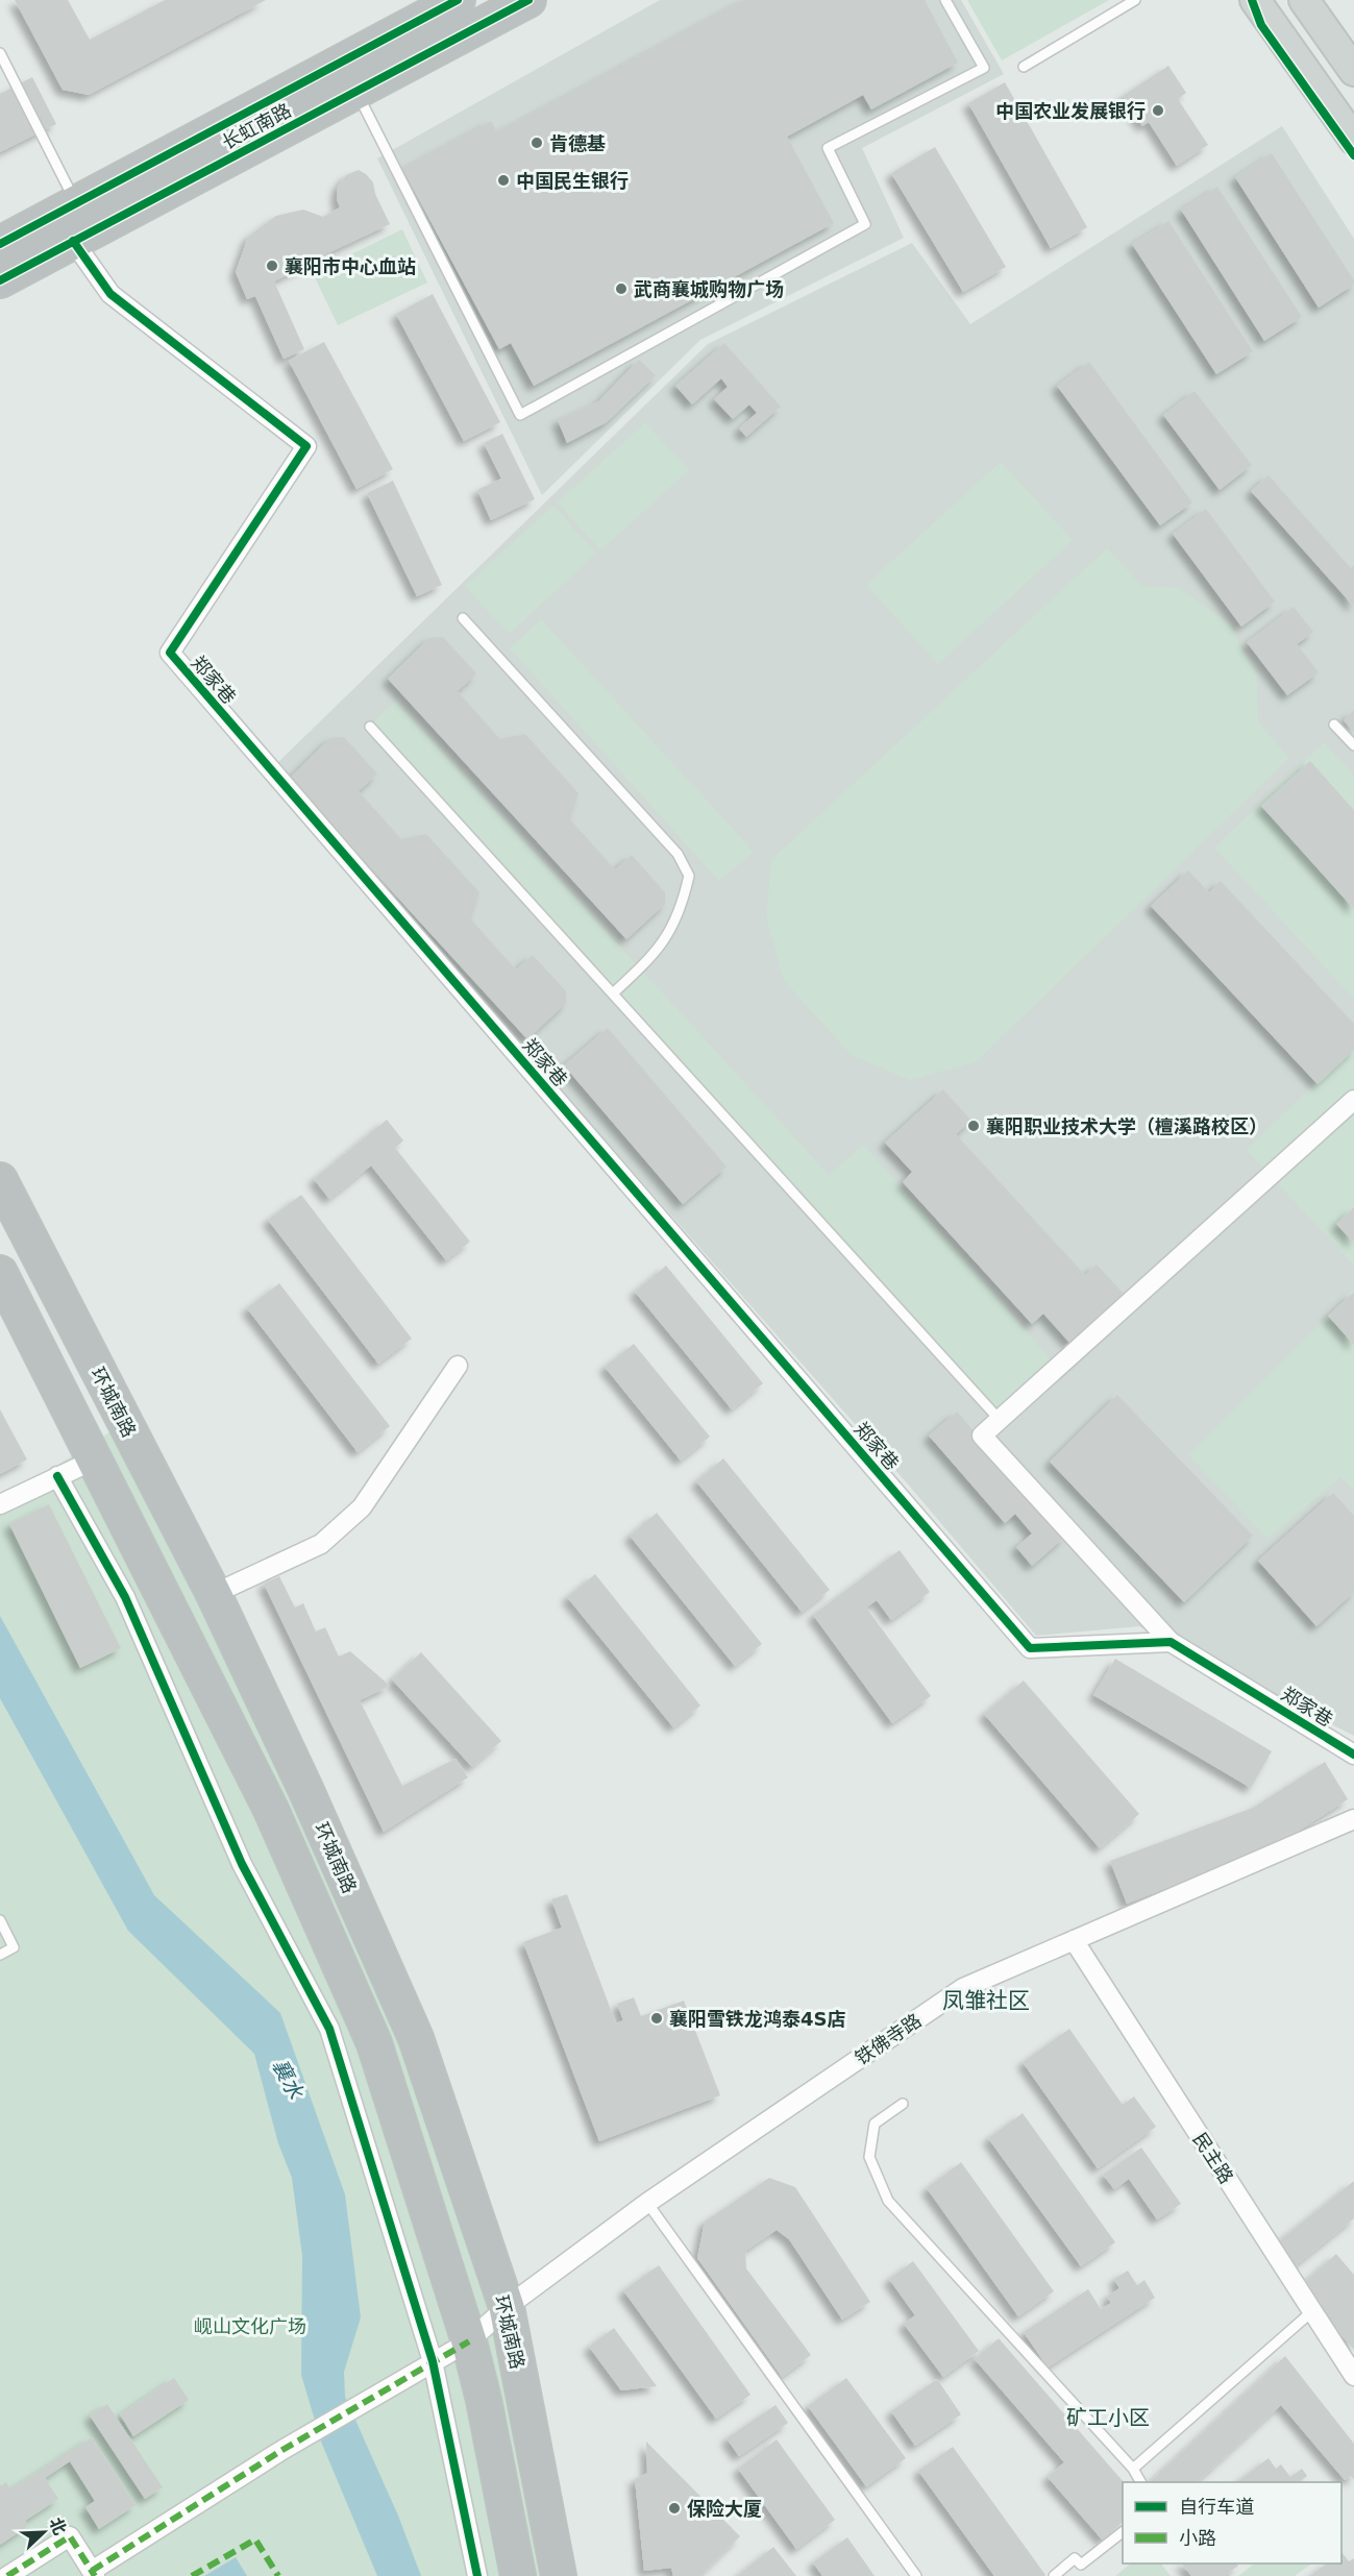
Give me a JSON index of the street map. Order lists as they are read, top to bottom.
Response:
{
  "streets": {
    "highway": ["长虹南路", "环城南路"],
    "street": ["郑家巷", "铁佛寺路", "民主路"]
  },
  "crossings": [
    ["长虹南路", "郑家巷"],
    ["环城南路", "铁佛寺路"],
    ["铁佛寺路", "民主路"]
  ],
  "districts": ["凤雏社区", "矿工小区"],
  "water": ["襄水"],
  "parks": ["岘山文化广场"],
  "places": [
    "中国农业发展银行",
    "肯德基",
    "中国民生银行",
    "襄阳市中心血站",
    "武商襄城购物广场",
    "襄阳职业技术大学（檀溪路校区）",
    "襄阳雪铁龙鸿泰4S店",
    "保险大厦"
  ],
  "legend": ["自行车道", "小路"],
  "north": "top right"
}
